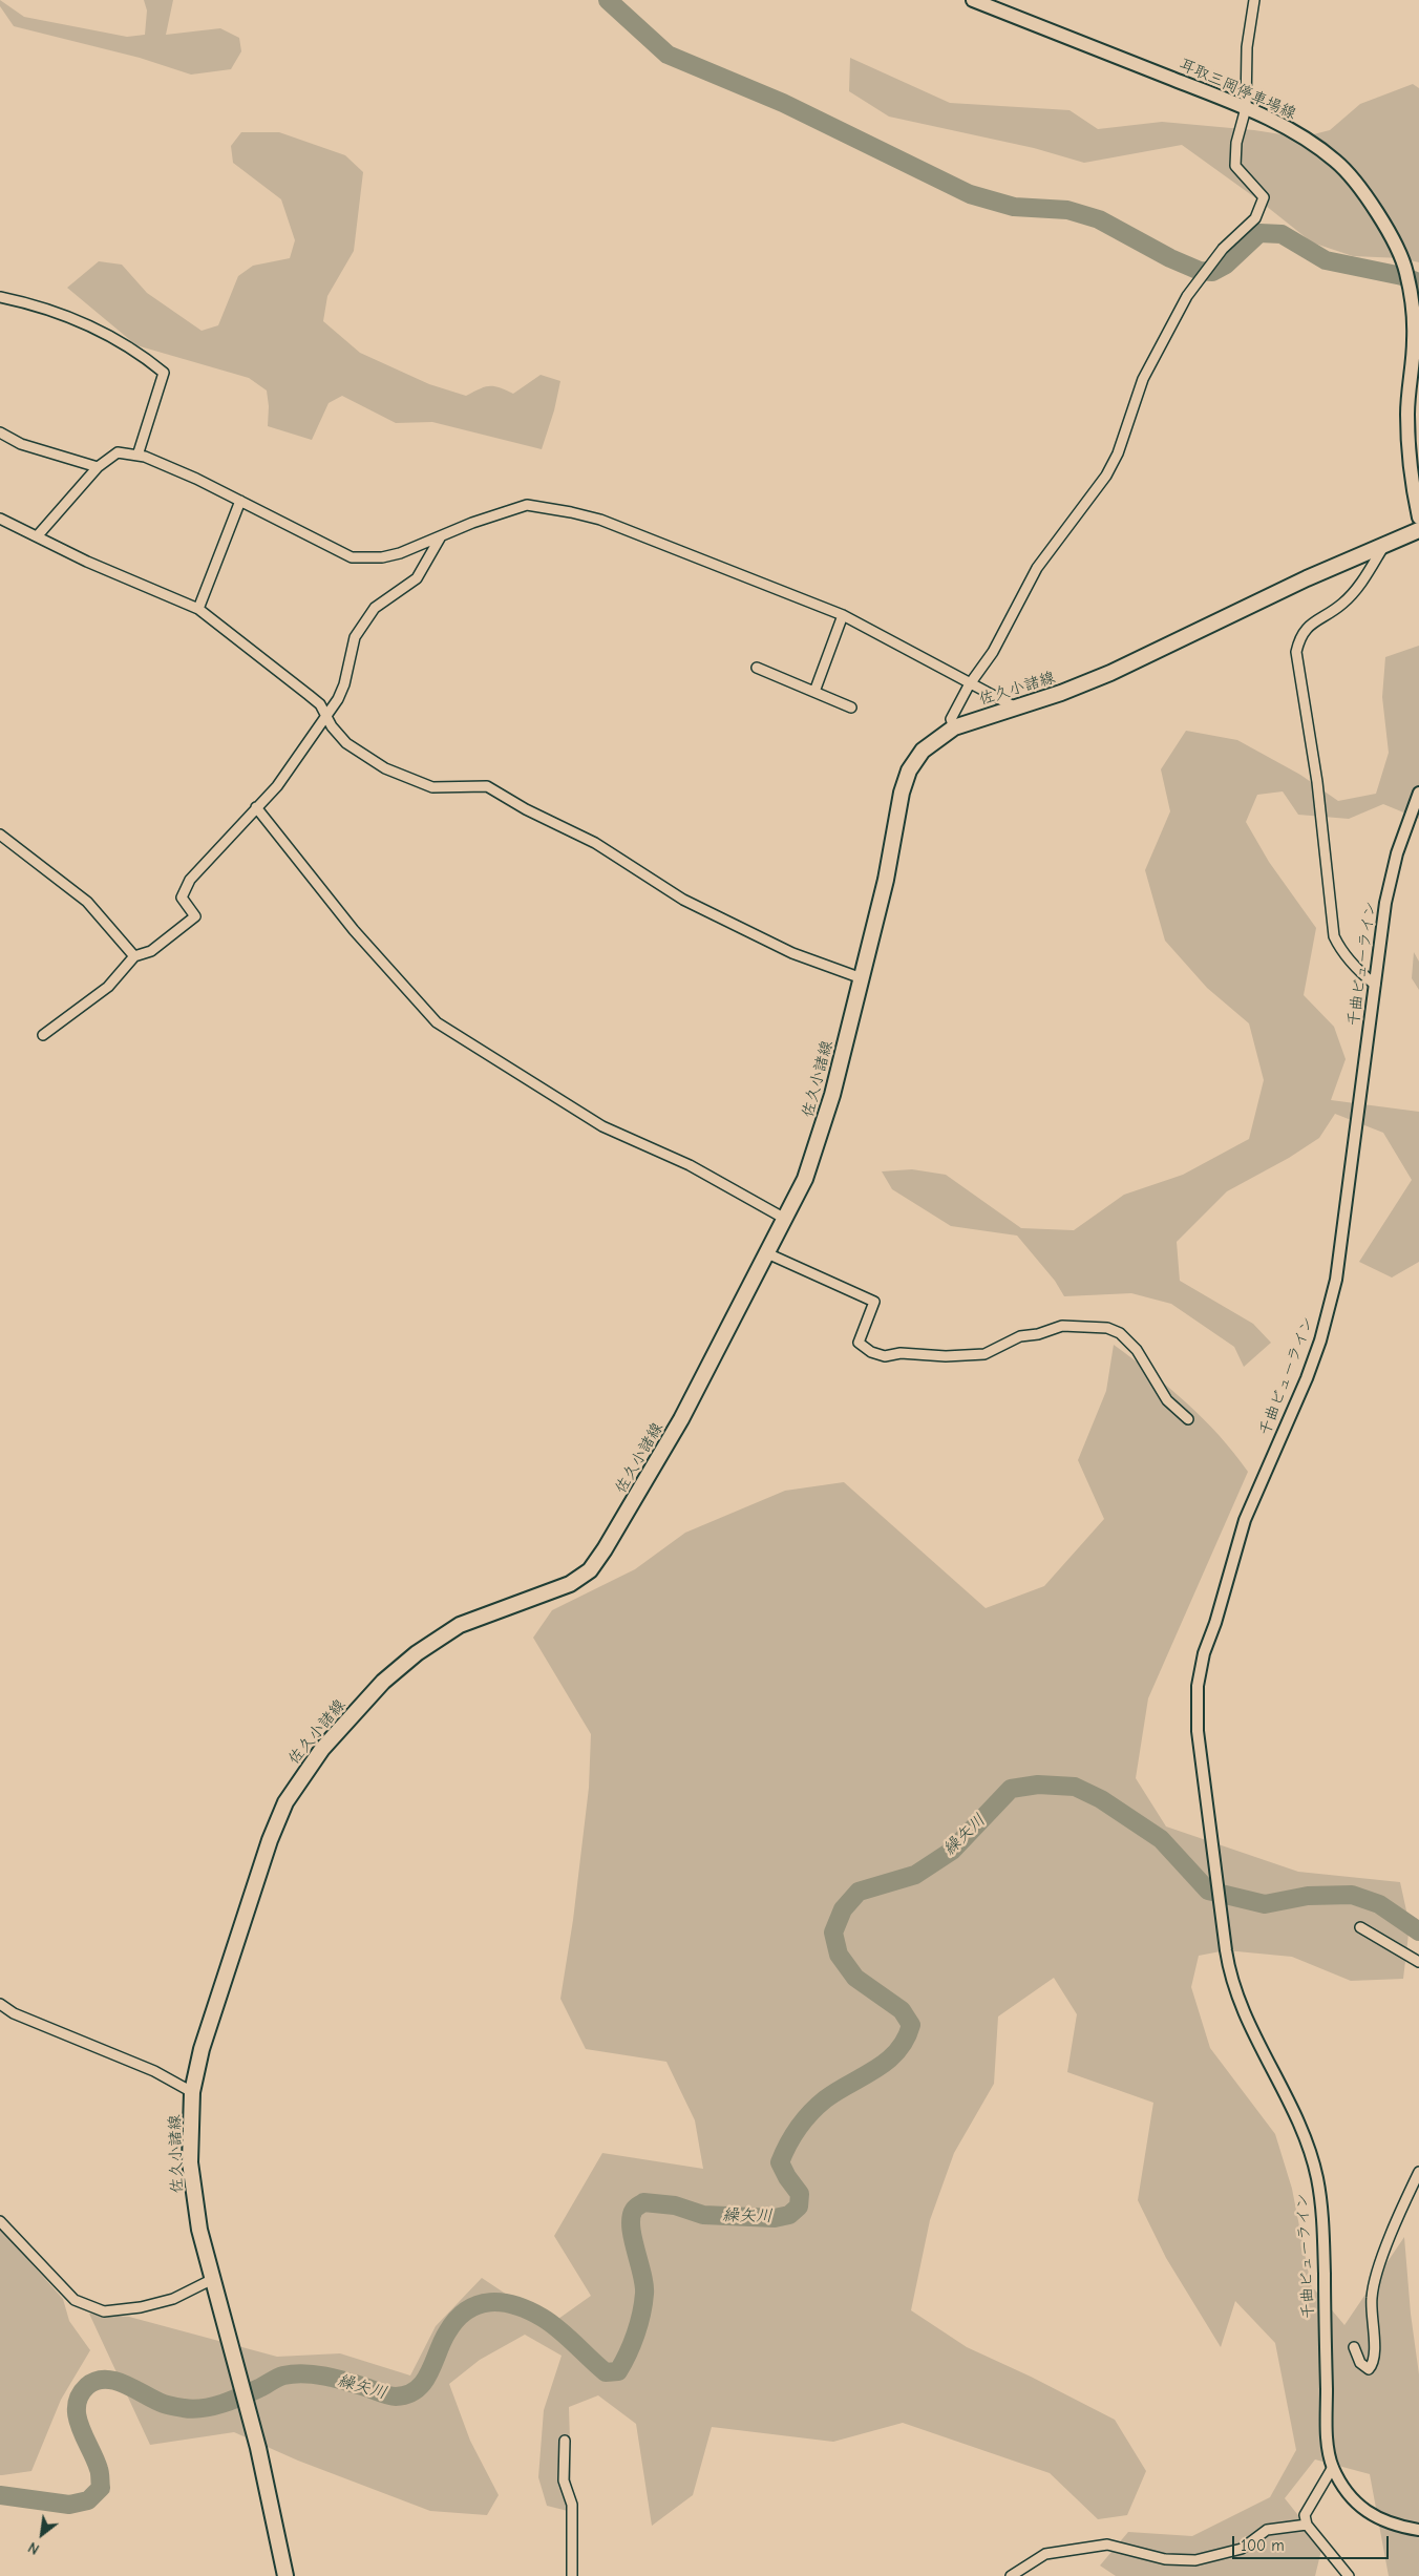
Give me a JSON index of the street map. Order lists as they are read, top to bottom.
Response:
{
  "streets": {
    "main road": ["耳取三岡停車場線", "佐久小諸線"],
    "street": ["千曲ビューライン"]
  },
  "water": ["繰矢川"],
  "scale_bar": "100 m",
  "north": "bottom left"
}
